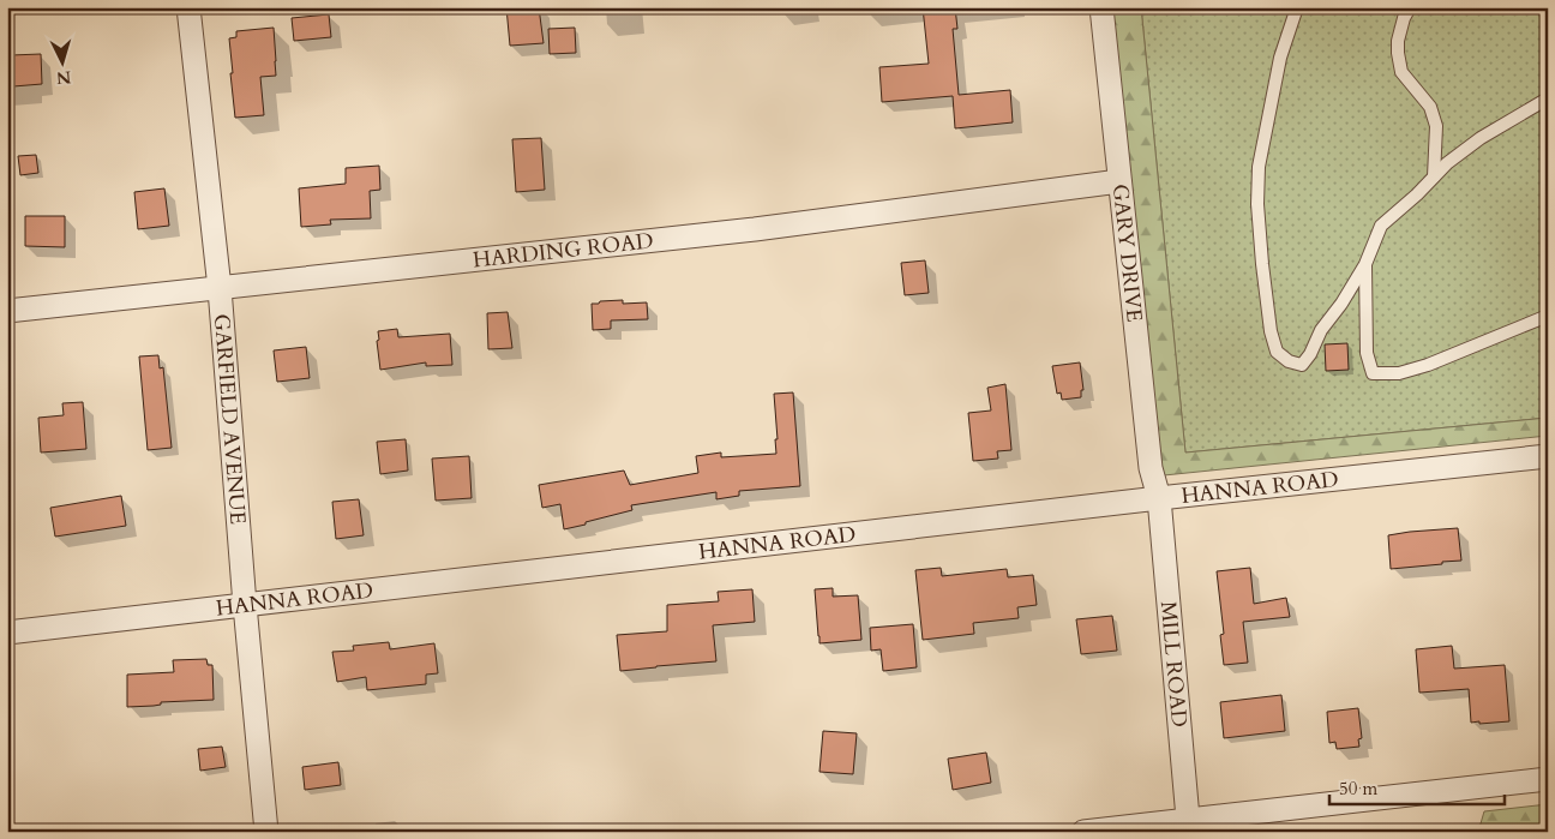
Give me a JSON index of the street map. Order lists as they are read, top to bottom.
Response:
{
  "streets": {
    "street": [
      "HARDING ROAD",
      "GARY DRIVE",
      "GARFIELD AVENUE",
      "HANNA ROAD",
      "MILL ROAD"
    ]
  },
  "crossings": [
    ["HARDING ROAD", "GARY DRIVE"],
    ["HARDING ROAD", "GARFIELD AVENUE"],
    ["GARY DRIVE", "HANNA ROAD"],
    ["GARY DRIVE", "MILL ROAD"],
    ["GARFIELD AVENUE", "HANNA ROAD"],
    ["HANNA ROAD", "MILL ROAD"]
  ],
  "scale_bar": "50 m",
  "north": "bottom"
}
